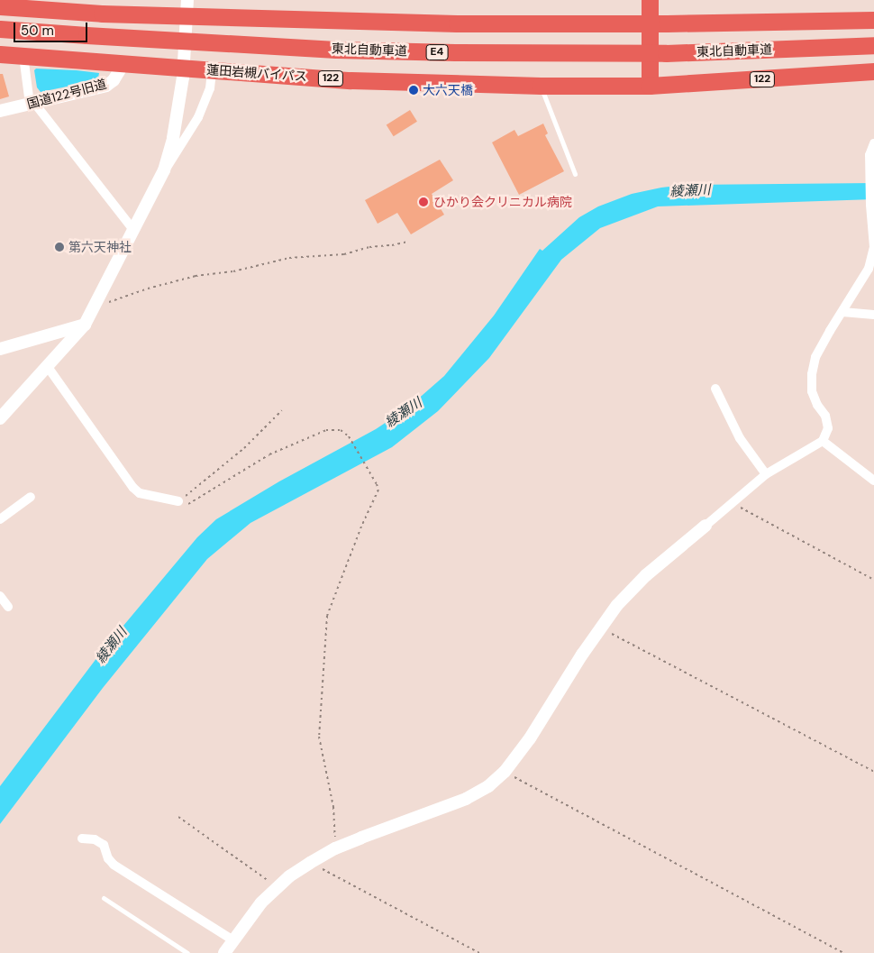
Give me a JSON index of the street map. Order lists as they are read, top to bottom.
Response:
{
  "streets": {
    "highway": [
      "東北自動車道",
      "E4",
      "蓮田岩槻バイパス",
      "122"
    ],
    "street": ["国道122号旧道"]
  },
  "crossings": [
    ["蓮田岩槻バイパス", "国道122号旧道"]
  ],
  "water": ["綾瀬川"],
  "places": ["大六天橋", "ひかり会クリニカル病院", "第六天神社"],
  "scale_bar": "50 m"
}
